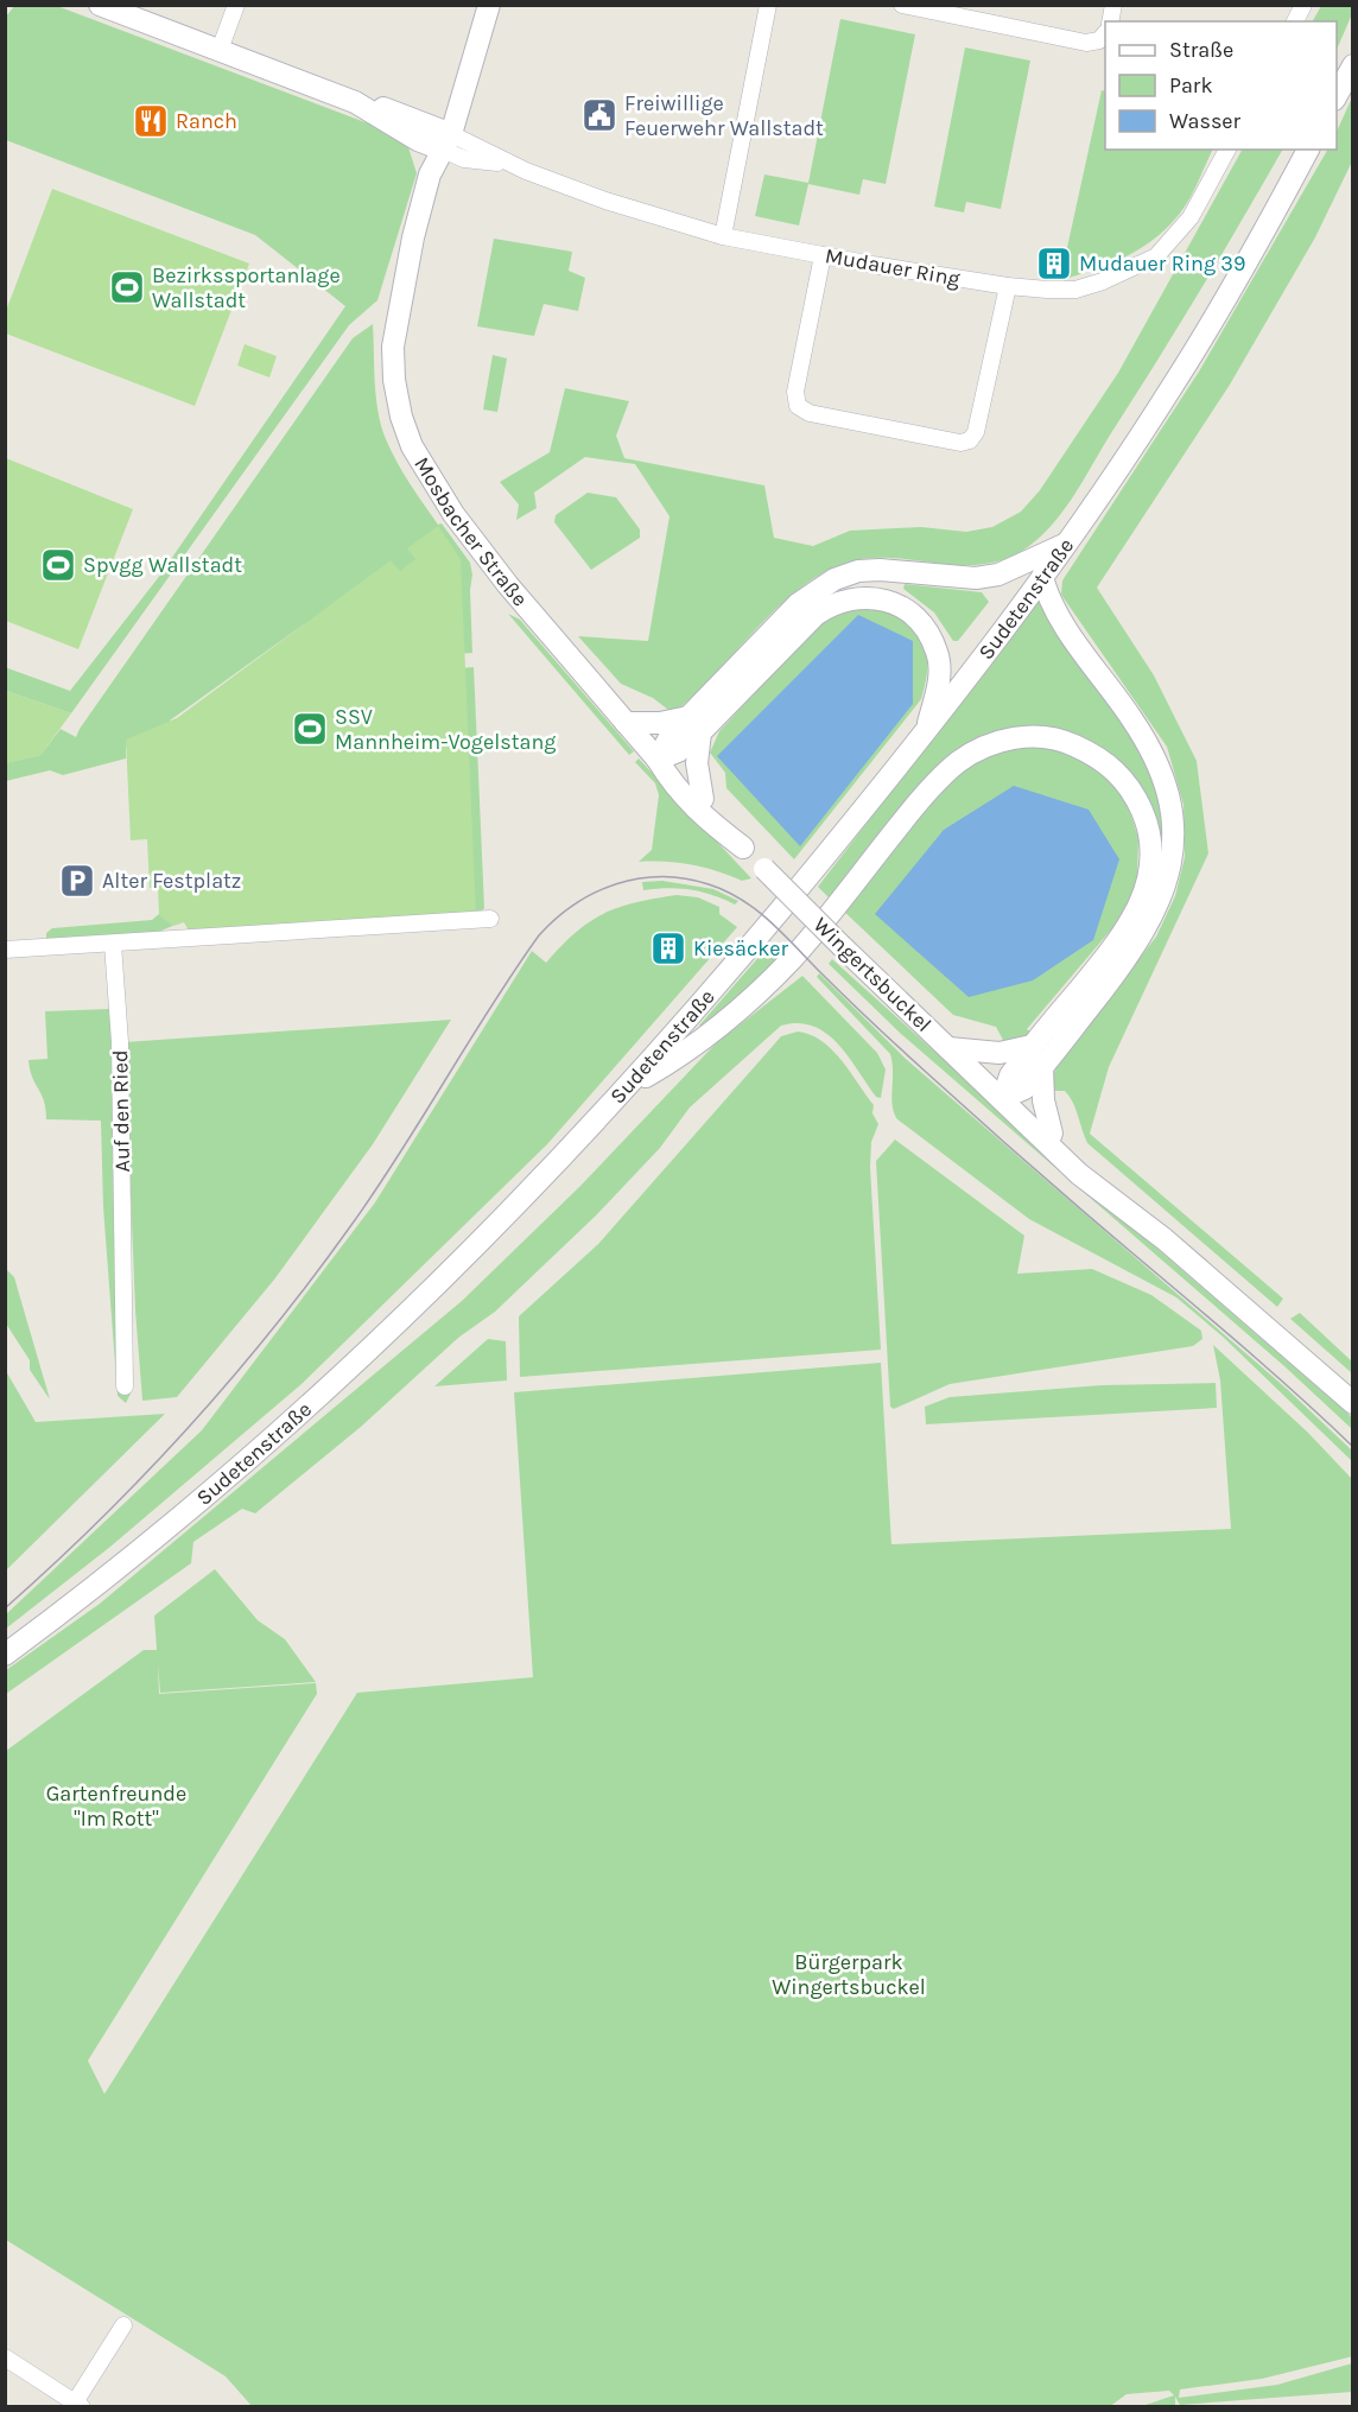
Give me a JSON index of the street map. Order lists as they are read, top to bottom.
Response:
{
  "streets": {
    "main road": ["Mosbacher Straße", "Sudetenstraße", "Wingertsbuckel"],
    "street": ["Mudauer Ring", "Auf den Ried"]
  },
  "crossings": [
    ["Mudauer Ring", "Mosbacher Straße"],
    ["Mosbacher Straße", "Wingertsbuckel"]
  ],
  "parks": ["Gartenfreunde \"Im Rott\"", "Bürgerpark Wingertsbuckel"],
  "places": {
    "public building": ["Freiwillige Feuerwehr Wallstadt"],
    "restaurant": ["Ranch"],
    "building": ["Mudauer Ring 39", "Kiesäcker"],
    "sports": ["Bezirkssportanlage Wallstadt", "Spvgg Wallstadt", "SSV Mannheim-Vogelstang"],
    "parking": ["Alter Festplatz"]
  },
  "legend": ["Straße", "Park", "Wasser"]
}
